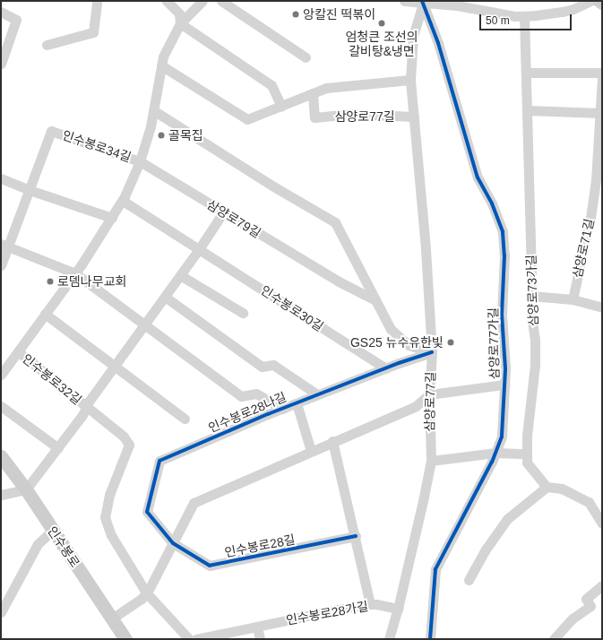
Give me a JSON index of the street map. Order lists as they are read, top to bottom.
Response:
{
  "streets": {
    "main road": ["인수봉로"],
    "street": [
      "삼양로77길",
      "인수봉로34길",
      "삼양로79길",
      "삼양로71길",
      "삼양로73가길",
      "인수봉로30길",
      "삼양로77가길",
      "인수봉로32길",
      "인수봉로28나길",
      "인수봉로28길",
      "인수봉로28가길"
    ]
  },
  "crossings": [
    ["삼양로77길", "삼양로77가길"],
    ["삼양로77길", "인수봉로28나길"],
    ["삼양로77길", "인수봉로28가길"],
    ["인수봉로34길", "삼양로79길"],
    ["인수봉로34길", "인수봉로32길"],
    ["삼양로79길", "인수봉로32길"],
    ["인수봉로30길", "인수봉로32길"],
    ["인수봉로30길", "인수봉로28나길"],
    ["인수봉로28나길", "인수봉로28길"]
  ],
  "places": [
    "앙칼진 떡볶이",
    "엄청큰 조선의 갈비탕&냉면",
    "골목집",
    "로뎀나무교회",
    "GS25 뉴수유한빛"
  ],
  "scale_bar": "50 m"
}
